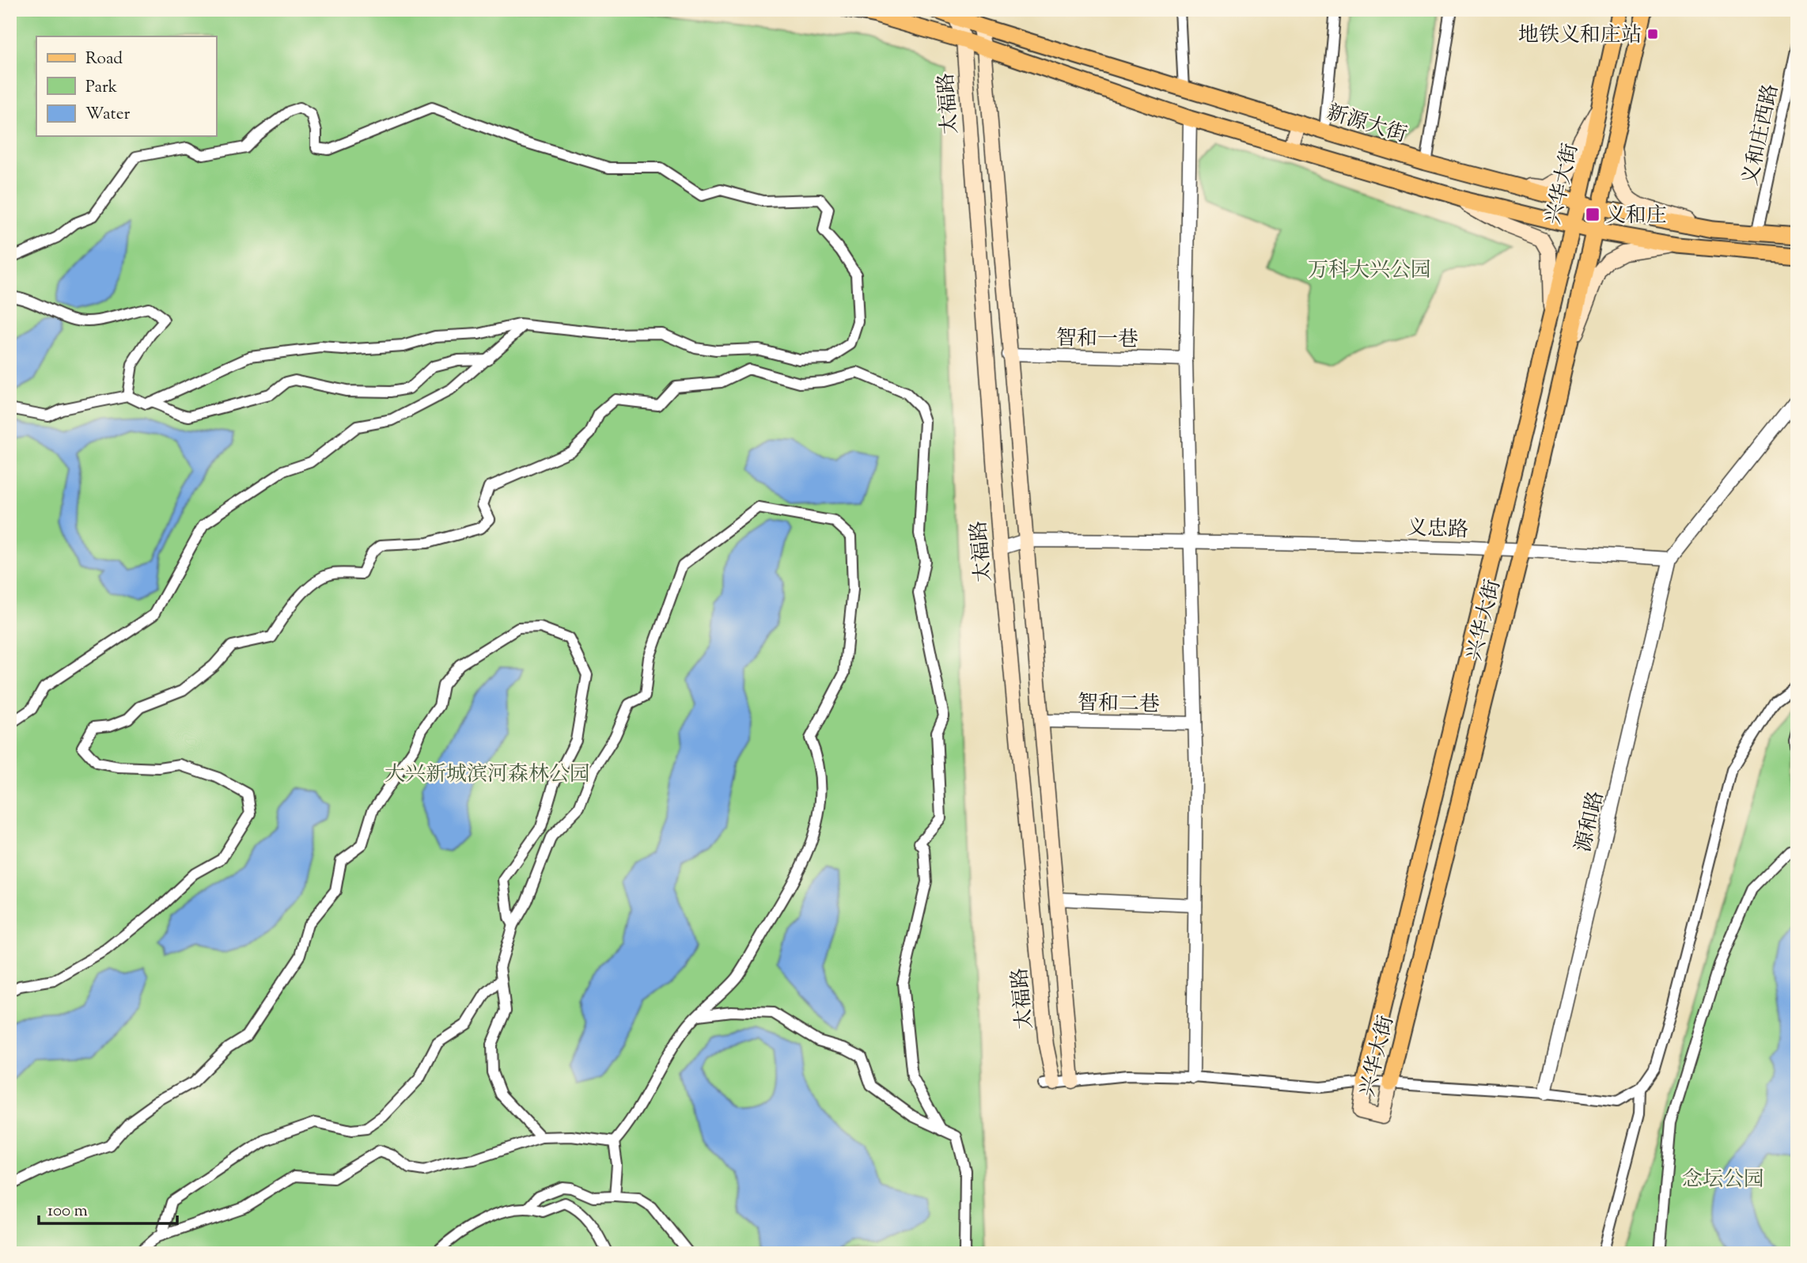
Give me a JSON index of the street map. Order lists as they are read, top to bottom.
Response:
{
  "streets": {
    "main road": ["太福路", "新源大街", "兴华大街"],
    "street": [
      "义和庄西路",
      "智和一巷",
      "义忠路",
      "智和二巷",
      "源和路"
    ]
  },
  "crossings": [
    ["太福路", "新源大街"],
    ["太福路", "智和一巷"],
    ["太福路", "义忠路"],
    ["太福路", "智和二巷"],
    ["新源大街", "义和庄西路"],
    ["新源大街", "兴华大街"],
    ["兴华大街", "义忠路"],
    ["义忠路", "源和路"]
  ],
  "parks": ["万科大兴公园", "大兴新城滨河森林公园", "念坛公园"],
  "places": {
    "transit": ["地铁义和庄站", "义和庄"]
  },
  "legend": ["Road", "Park", "Water"],
  "scale_bar": "100 m"
}
